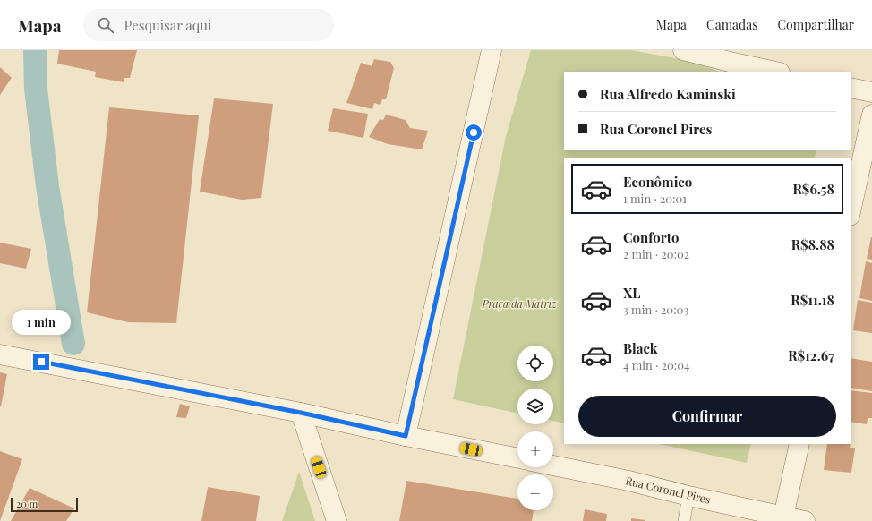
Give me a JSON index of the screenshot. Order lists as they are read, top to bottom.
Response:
{
  "streets": {
    "street": ["Rua Coronel Pires"]
  },
  "parks": ["Praça da Matriz"],
  "scale_bar": "20 m",
  "page": {
    "header": "Mapa",
    "search": "Pesquisar aqui",
    "nav": ["Mapa", "Camadas", "Compartilhar"],
    "banner": ["Rua Alfredo Kaminski", "Rua Coronel Pires"],
    "list": [
      {
        "name": "Econômico",
        "note": "1 min · 20:01",
        "value": "R$6.58"
      },
      {
        "name": "Conforto",
        "note": "2 min · 20:02",
        "value": "R$8.88"
      },
      {
        "name": "XL",
        "note": "3 min · 20:03",
        "value": "R$11.18"
      },
      {
        "name": "Black",
        "note": "4 min · 20:04",
        "value": "R$12.67"
      }
    ],
    "bubble": "1 min",
    "map_buttons": ["+", "−"],
    "buttons": "Confirmar",
    "scale": "20 m"
  }
}
